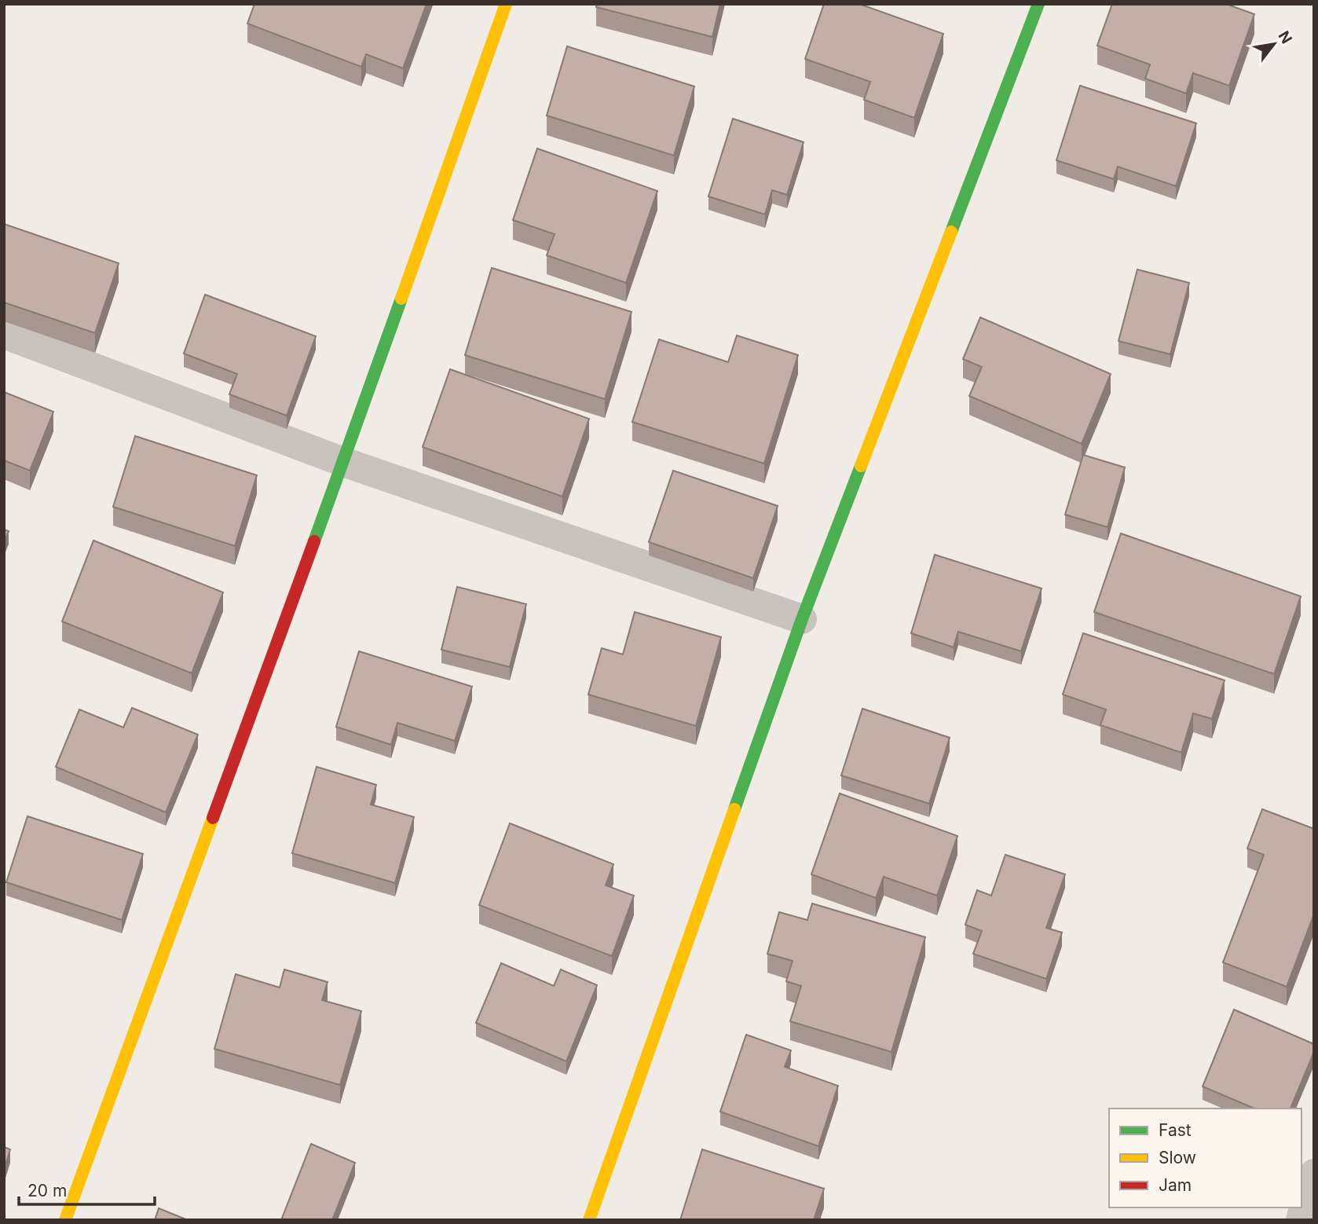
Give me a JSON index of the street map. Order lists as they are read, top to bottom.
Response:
{
  "legend": ["Fast", "Slow", "Jam"],
  "scale_bar": "20 m",
  "north": "top right"
}
